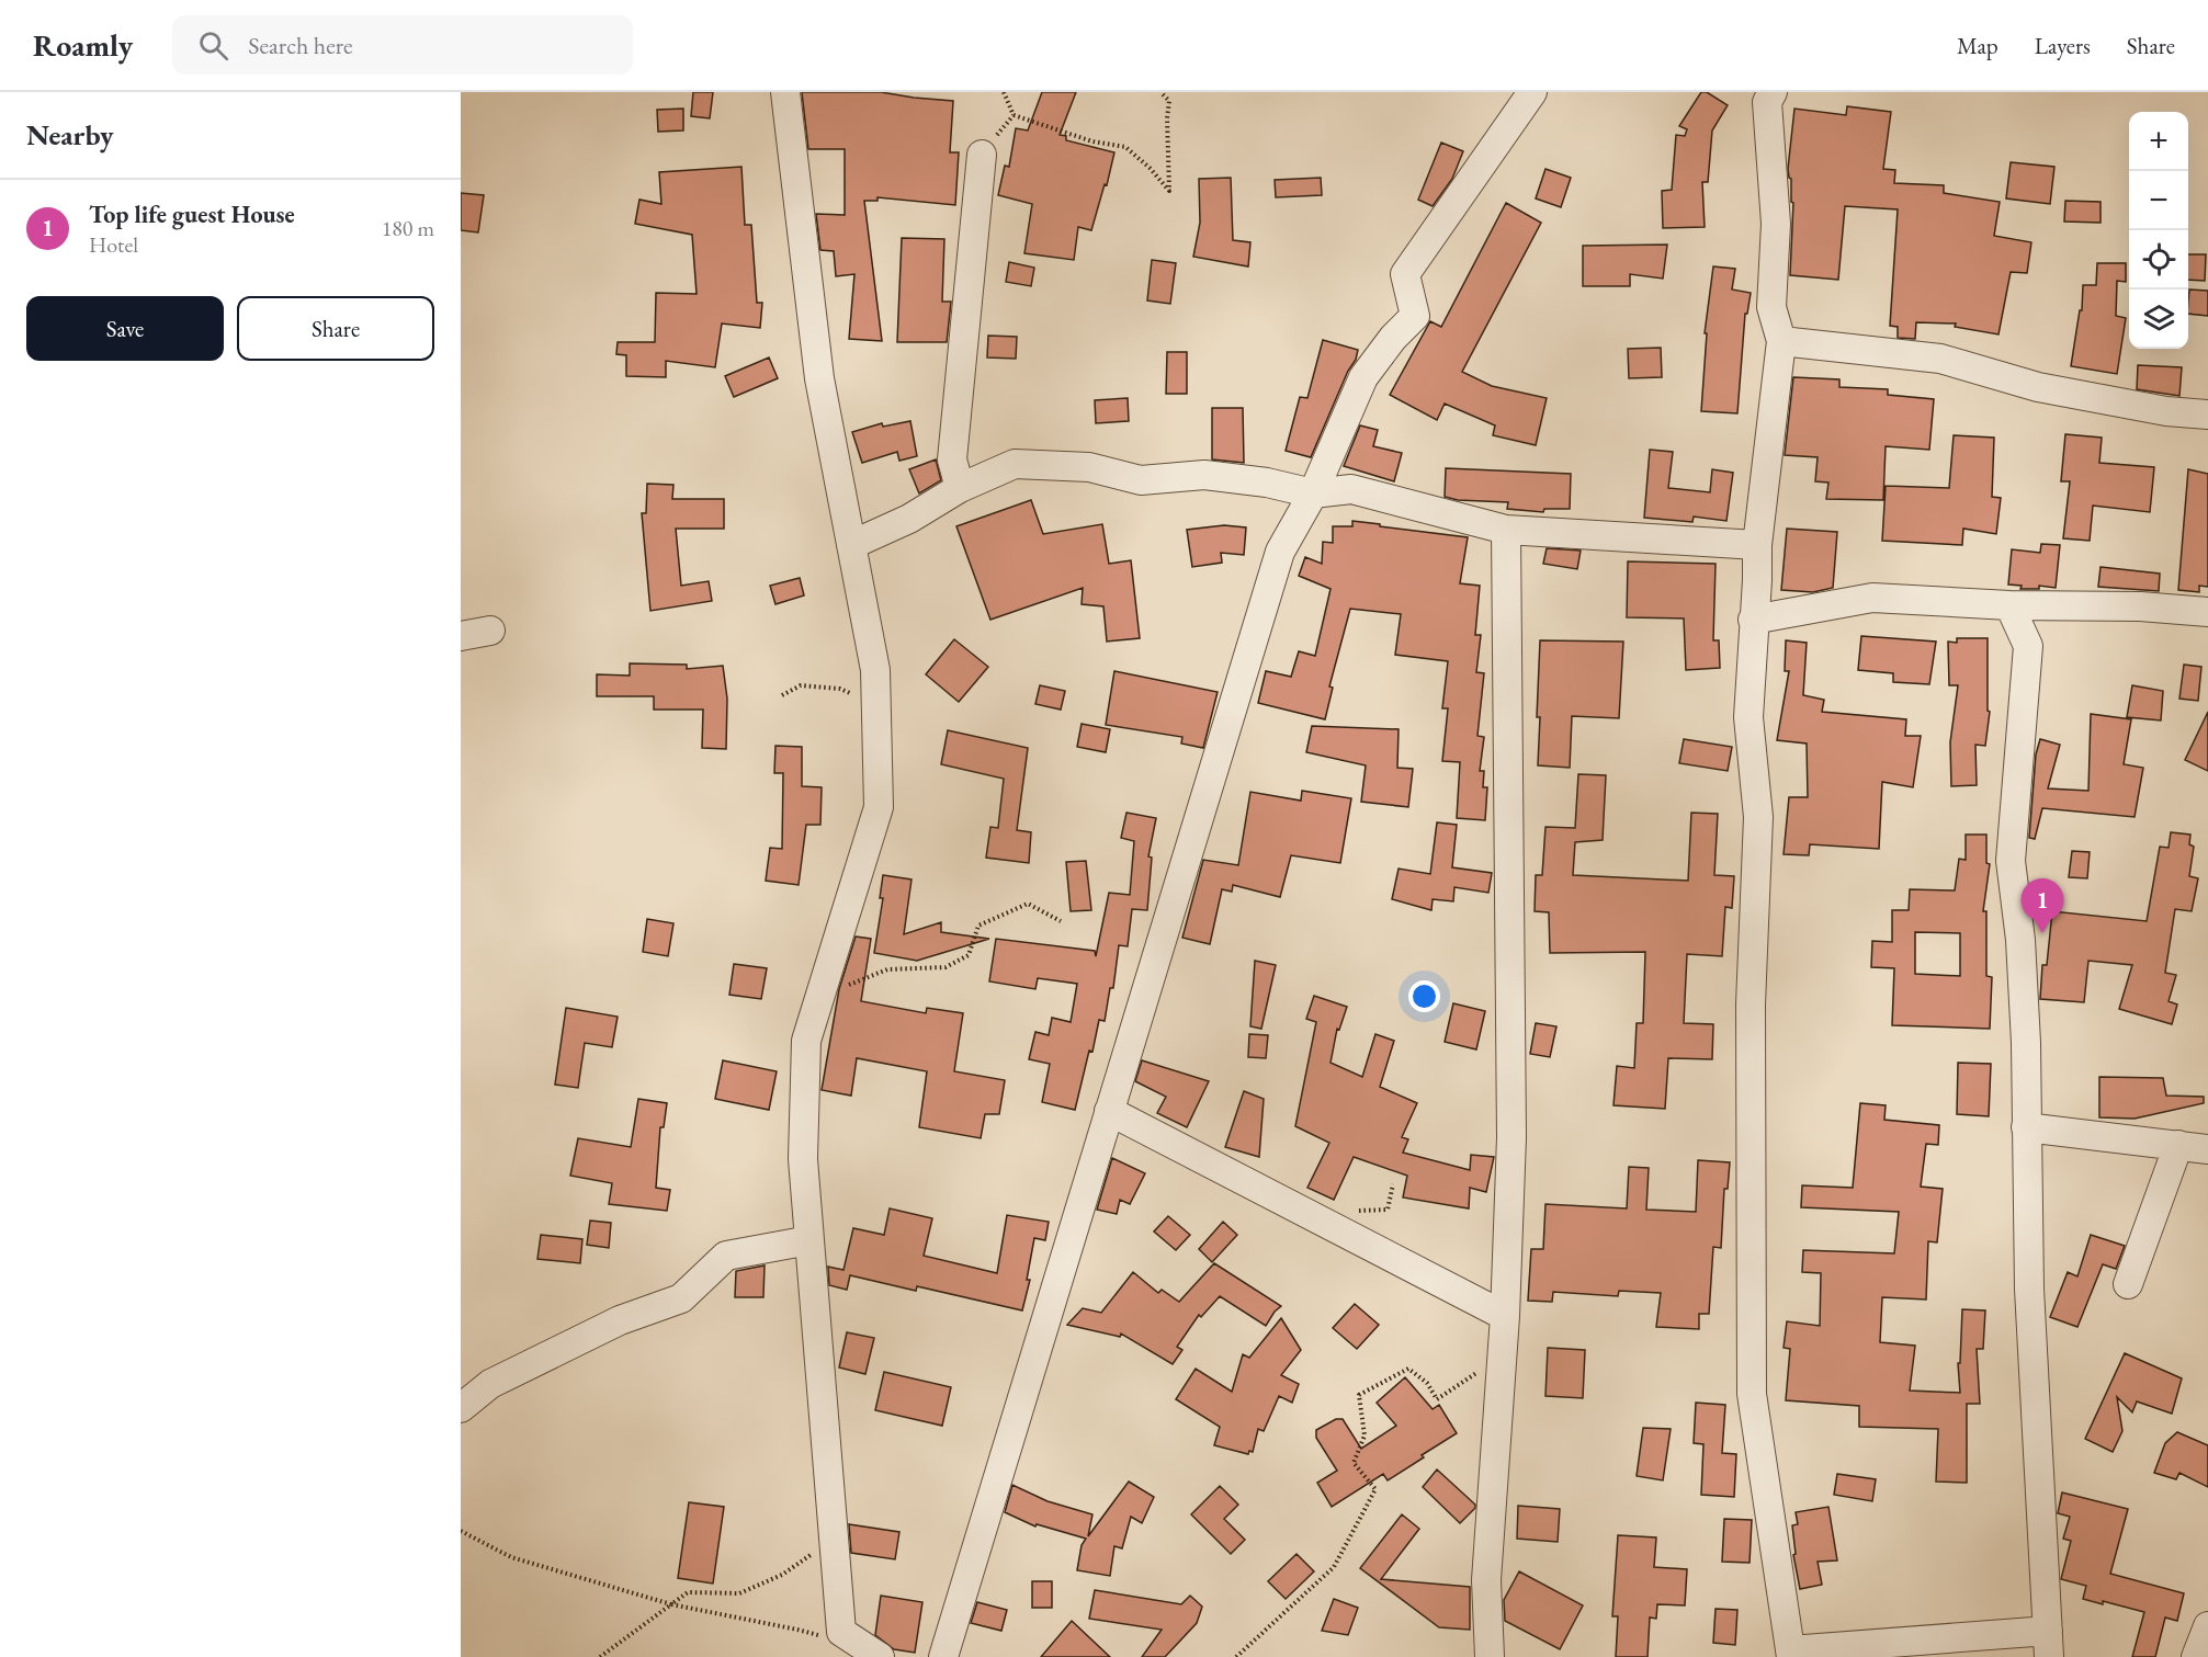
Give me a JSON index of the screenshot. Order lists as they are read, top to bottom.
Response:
{
  "page": {
    "header": "Roamly",
    "search": "Search here",
    "nav": ["Map", "Layers", "Share"],
    "heading": "Nearby",
    "map_buttons": ["+", "−"],
    "list": [
      {
        "mark": "1",
        "name": "Top life guest House",
        "note": "Hotel",
        "value": "180 m"
      }
    ],
    "buttons": ["Save", "Share"],
    "pins": "1"
  }
}
